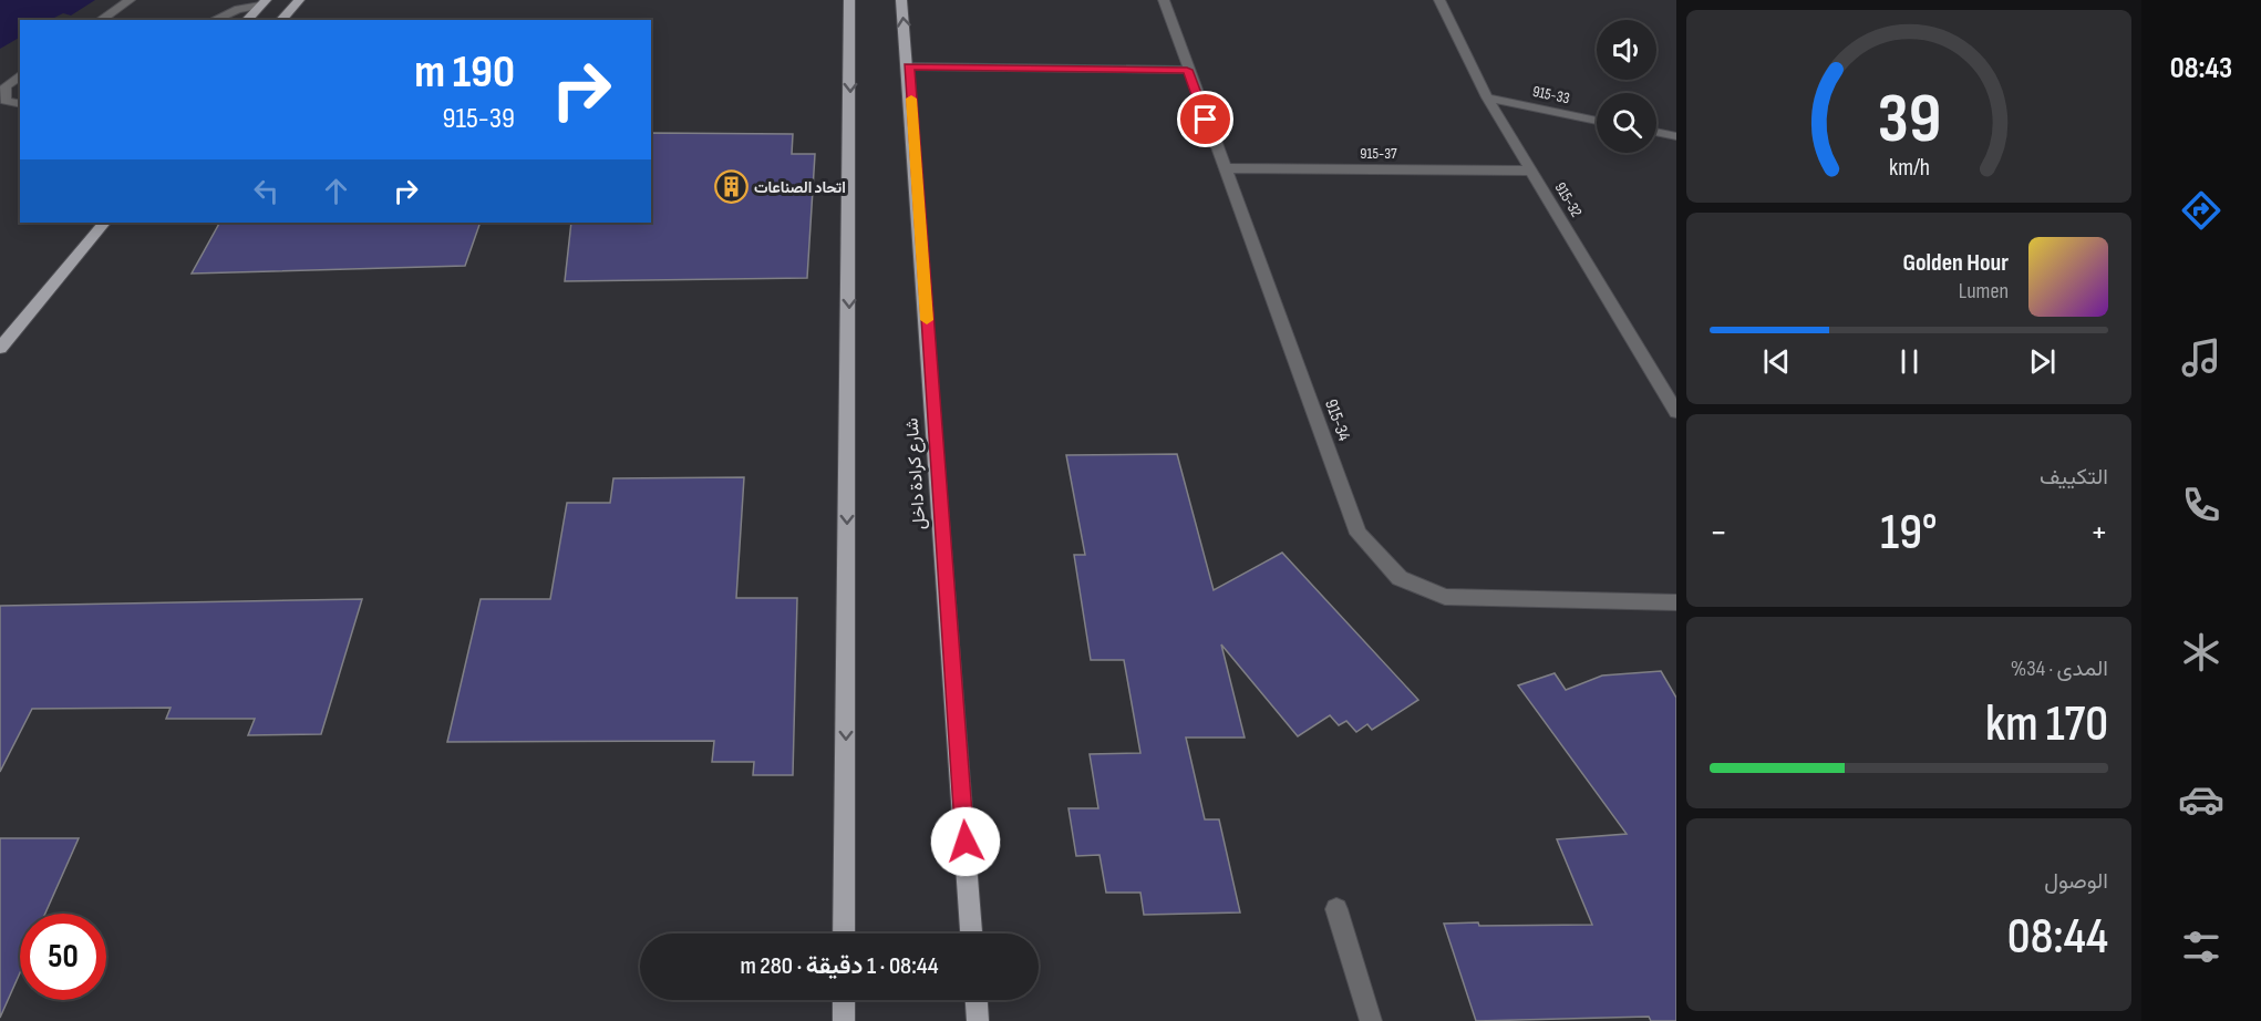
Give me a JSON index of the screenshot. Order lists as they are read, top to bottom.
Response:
{
  "streets": {
    "main road": ["شارع كرادة داخل"],
    "street": [
      "915-33",
      "915-37",
      "915-32",
      "915-34"
    ]
  },
  "crossings": [
    ["915-33", "915-32"],
    ["915-37", "915-32"],
    ["915-37", "915-34"]
  ],
  "places": {
    "building": ["اتحاد الصناعات"]
  },
  "page": {
    "tabs": "08:43",
    "turn": ["190 m", "915-39"],
    "song": ["Golden Hour", "Lumen"],
    "tile": [
      "التكييف",
      ["المدى · 34%", "170 km"],
      ["الوصول", "08:44"]
    ],
    "heat": ["−", "19°", "+"],
    "limit": "50",
    "trip": "08:44 · 1 دقيقة · 280 m",
    "gauge": ["39", "km/h"]
  }
}
